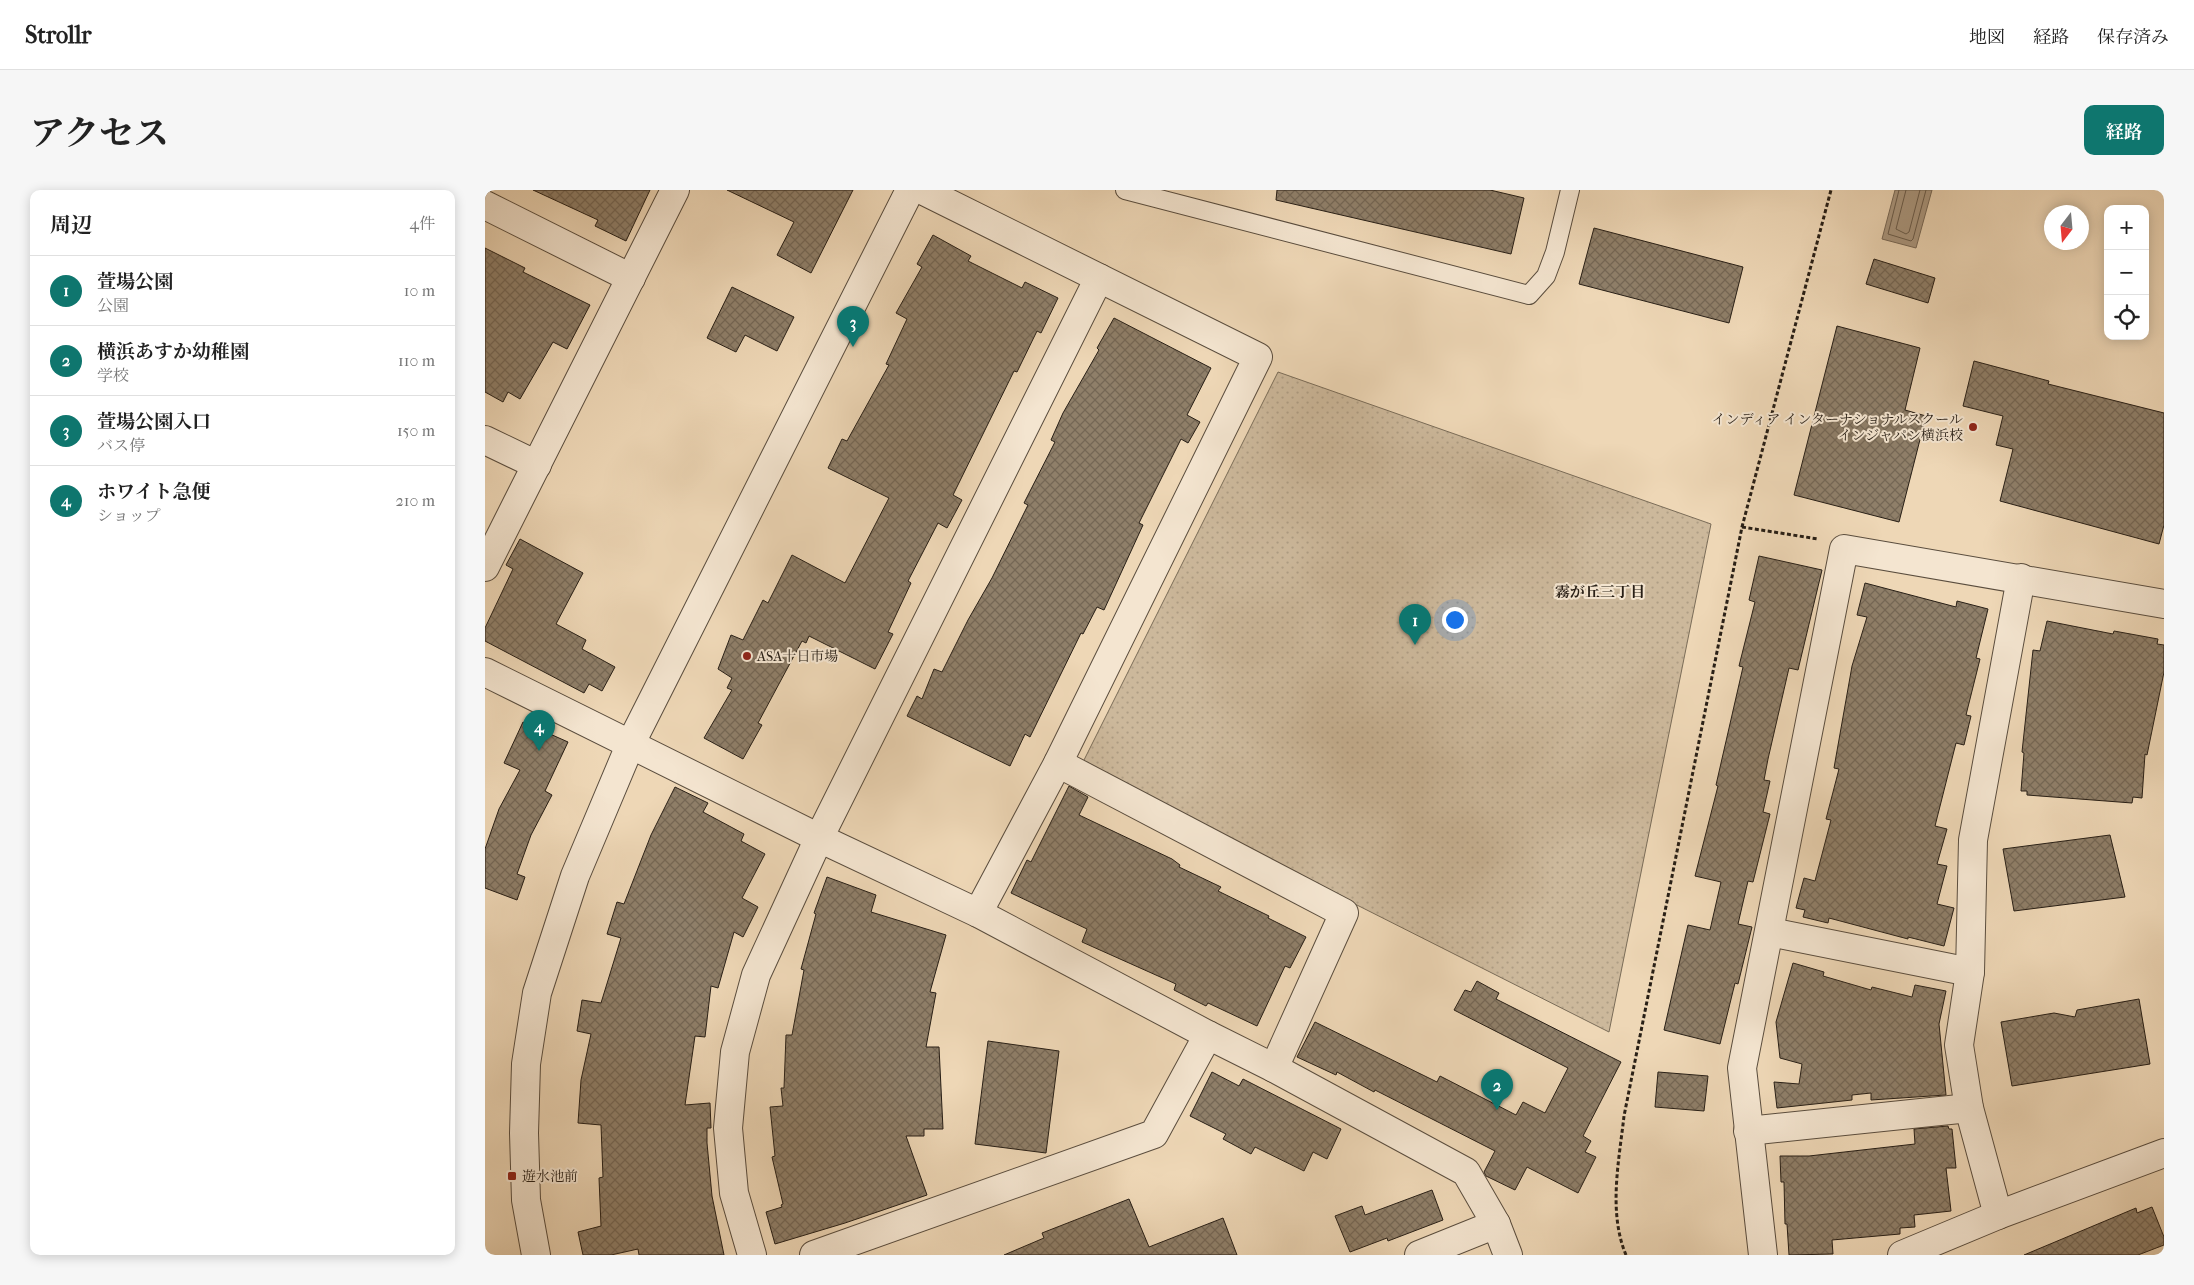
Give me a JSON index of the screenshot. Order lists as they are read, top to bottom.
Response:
{
  "districts": ["霧が丘三丁目"],
  "places": {
    "other": ["インディア インターナショナルスクール インジャパン横浜校", "ASA十日市場"],
    "transit": ["遊水池前"]
  },
  "north": "bottom",
  "page": {
    "header": "Strollr",
    "nav": ["地図", "経路", "保存済み"],
    "title": "アクセス",
    "buttons": "経路",
    "heading": ["周辺", "4件"],
    "map_buttons": ["+", "−"],
    "list": [
      {
        "mark": "1",
        "name": "萱場公園",
        "note": "公園",
        "value": "10 m"
      },
      {
        "mark": "2",
        "name": "横浜あすか幼稚園",
        "note": "学校",
        "value": "110 m"
      },
      {
        "mark": "3",
        "name": "萱場公園入口",
        "note": "バス停",
        "value": "150 m"
      },
      {
        "mark": "4",
        "name": "ホワイト急便",
        "note": "ショップ",
        "value": "210 m"
      }
    ],
    "pins": [
      "3",
      "1",
      "4",
      "2"
    ]
  }
}
